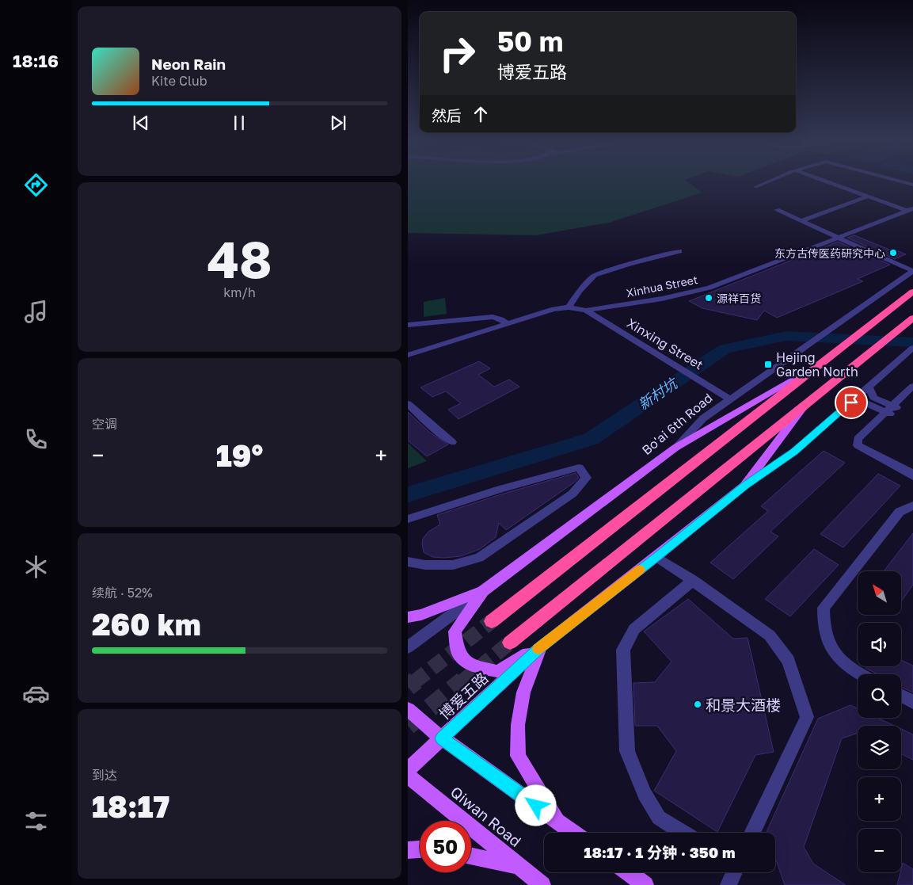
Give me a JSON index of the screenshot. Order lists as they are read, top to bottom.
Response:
{
  "streets": {
    "main road": ["Bo'ai 6th Road", "博爱五路", "Qiwan Road"],
    "street": ["Xinhua Street", "Xinxing Street"]
  },
  "crossings": [
    ["Xinhua Street", "Xinxing Street"],
    ["Xinxing Street", "Bo'ai 6th Road"]
  ],
  "water": ["新村坑"],
  "places": {
    "other": ["东方古传医药研究中心", "源祥百货", "和景大酒楼"],
    "transit": ["Hejing Garden North"]
  },
  "north": "top left",
  "page": {
    "tabs": "18:16",
    "turn": ["50 m", "博爱五路"],
    "song": ["Neon Rain", "Kite Club"],
    "then": "然后",
    "tile": [
      ["48", "km/h"],
      "空调",
      ["续航 · 52%", "260 km"],
      ["到达", "18:17"]
    ],
    "heat": ["−", "19°", "+"],
    "map_buttons": ["+", "−"],
    "limit": "50",
    "trip": "18:17 · 1 分钟 · 350 m"
  }
}
